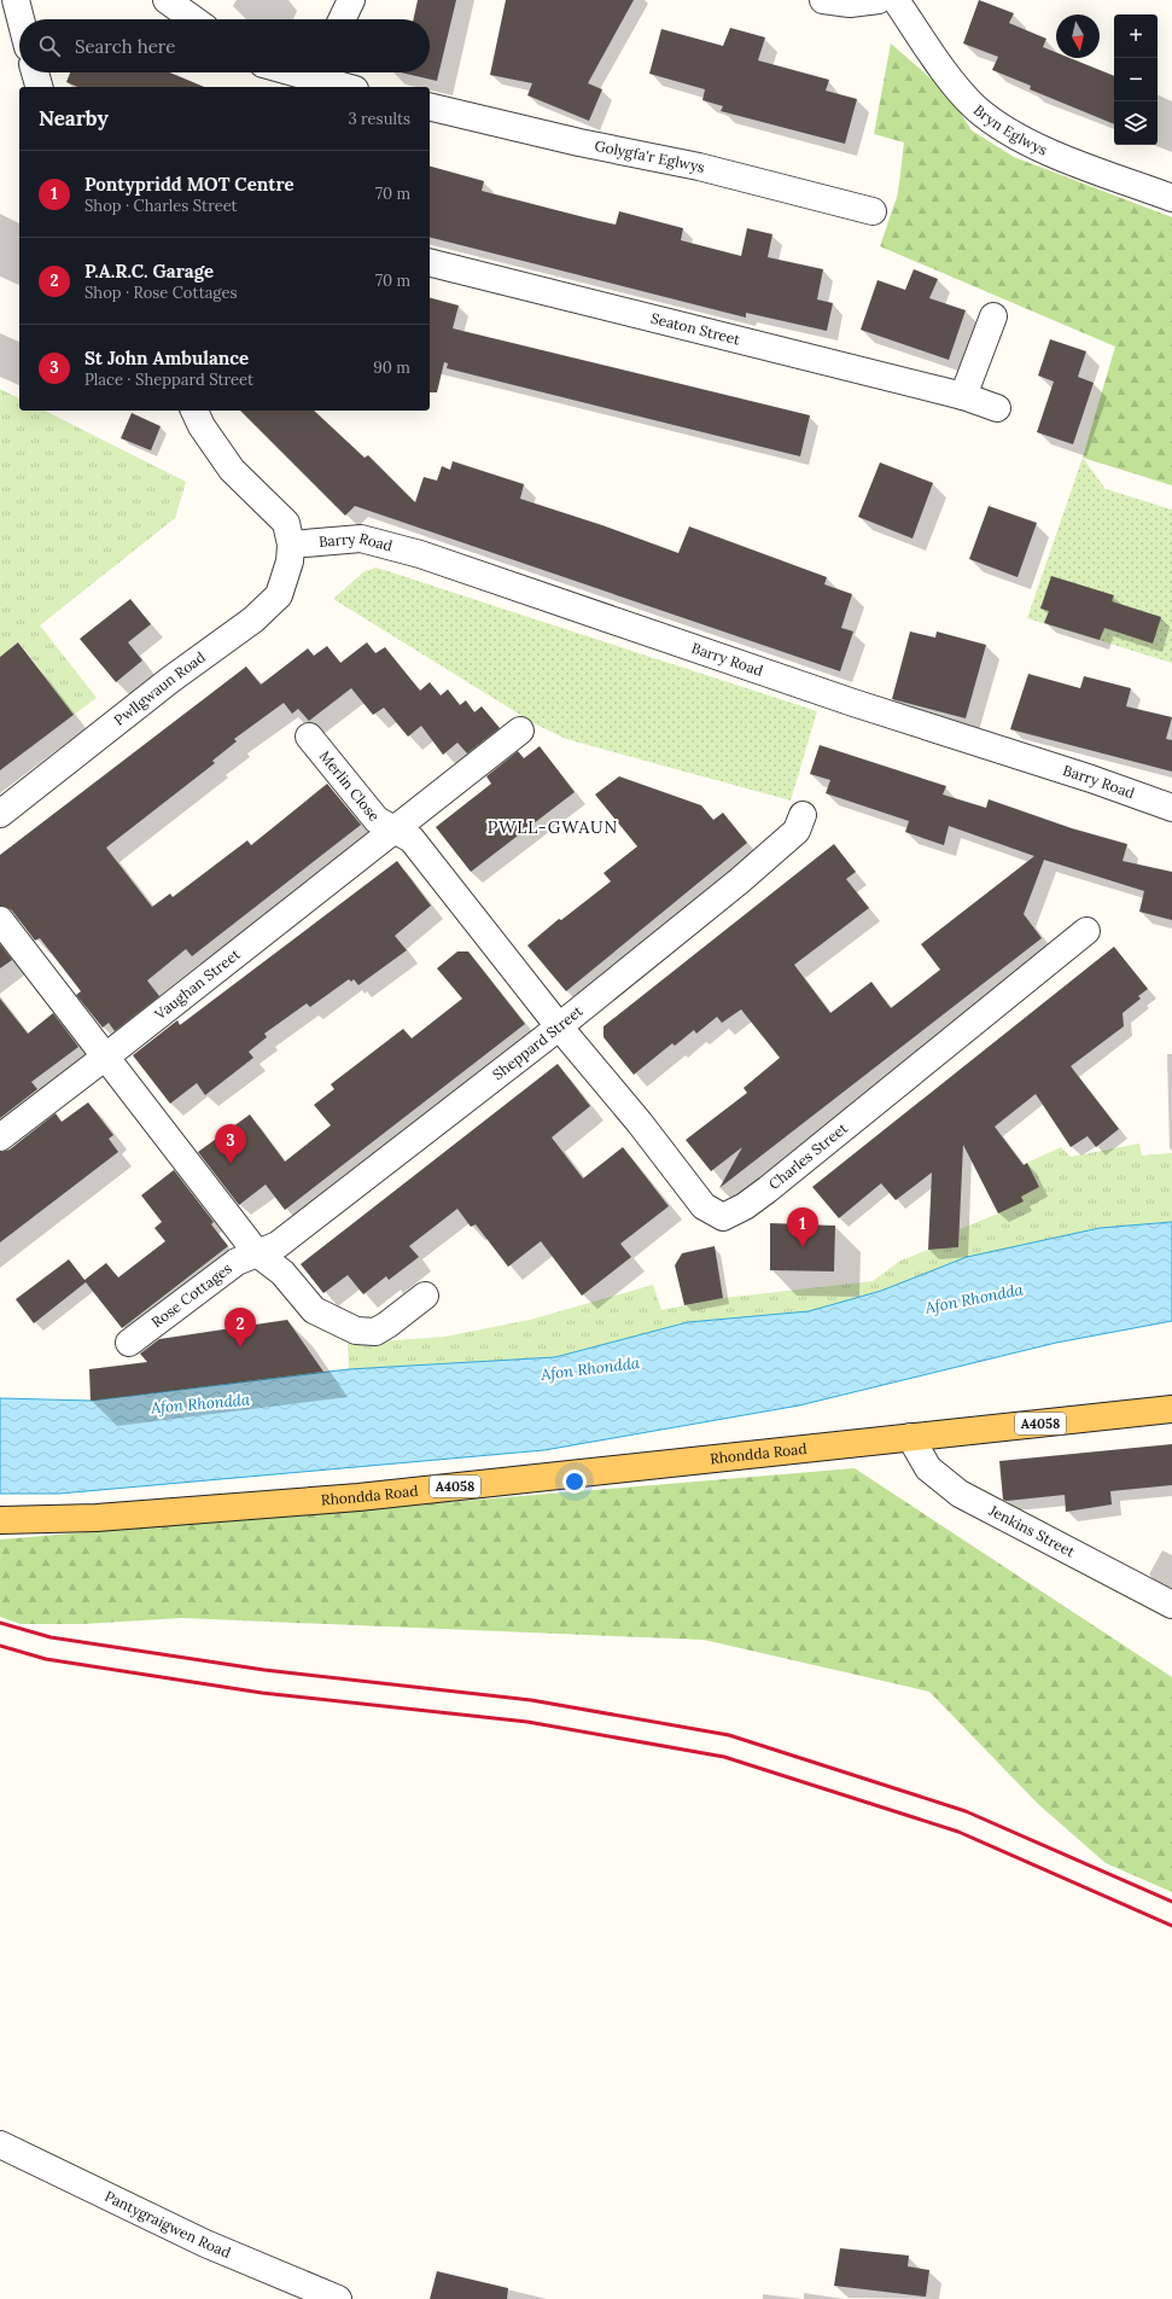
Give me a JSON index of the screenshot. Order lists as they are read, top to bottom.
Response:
{
  "streets": {
    "main road": ["A4058", "Rhondda Road"],
    "street": [
      "Bryn Eglwys",
      "Golygfa'r Eglwys",
      "Seaton Street",
      "Barry Road",
      "Pwllgwaun Road",
      "Merlin Close",
      "Vaughan Street",
      "Sheppard Street",
      "Charles Street",
      "Rose Cottages",
      "Jenkins Street",
      "Pantygraigwen Road"
    ]
  },
  "crossings": [
    ["Barry Road", "Pwllgwaun Road"],
    ["Merlin Close", "Vaughan Street"],
    ["Merlin Close", "Sheppard Street"],
    ["Merlin Close", "Charles Street"],
    ["Sheppard Street", "Charles Street"],
    ["Sheppard Street", "Rose Cottages"],
    ["A4058", "Rhondda Road"],
    ["A4058", "Jenkins Street"],
    ["Rhondda Road", "Jenkins Street"]
  ],
  "districts": ["PWLL-GWAUN"],
  "water": ["Afon Rhondda"],
  "north": "bottom",
  "page": {
    "map_buttons": ["+", "−"],
    "search": "Search here",
    "heading": ["Nearby", "3 results"],
    "list": [
      {
        "mark": "1",
        "name": "Pontypridd MOT Centre",
        "note": "Shop · Charles Street",
        "value": "70 m"
      },
      {
        "mark": "2",
        "name": "P.A.R.C. Garage",
        "note": "Shop · Rose Cottages",
        "value": "70 m"
      },
      {
        "mark": "3",
        "name": "St John Ambulance",
        "note": "Place · Sheppard Street",
        "value": "90 m"
      }
    ],
    "pins": ["3", "1", "2"]
  }
}
